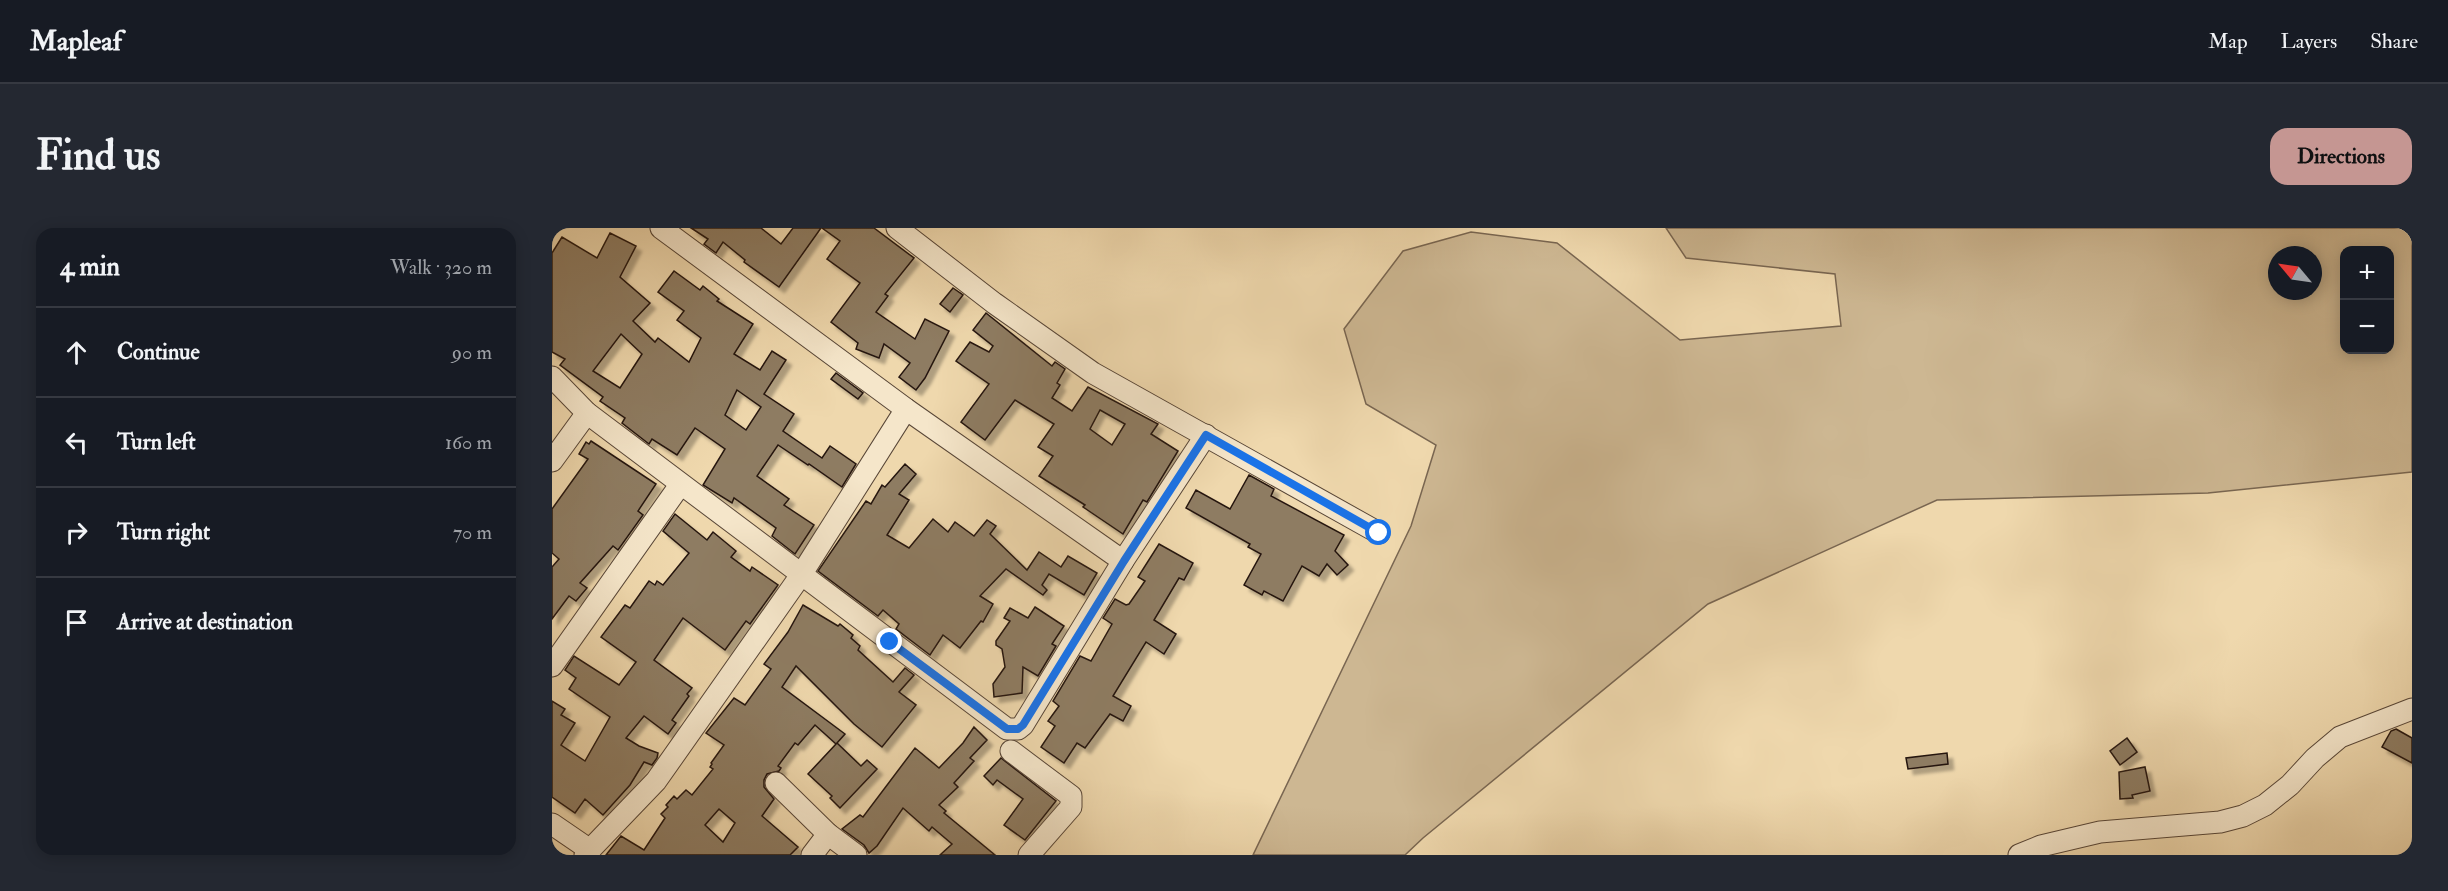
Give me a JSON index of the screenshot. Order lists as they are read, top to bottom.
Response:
{
  "north": "top left",
  "page": {
    "header": "Mapleaf",
    "nav": ["Map", "Layers", "Share"],
    "buttons": "Directions",
    "title": "Find us",
    "heading": ["4 min", "Walk · 320 m"],
    "map_buttons": ["+", "−"],
    "list": [
      ["Continue", "90 m"],
      ["Turn left", "160 m"],
      ["Turn right", "70 m"],
      "Arrive at destination"
    ]
  }
}
